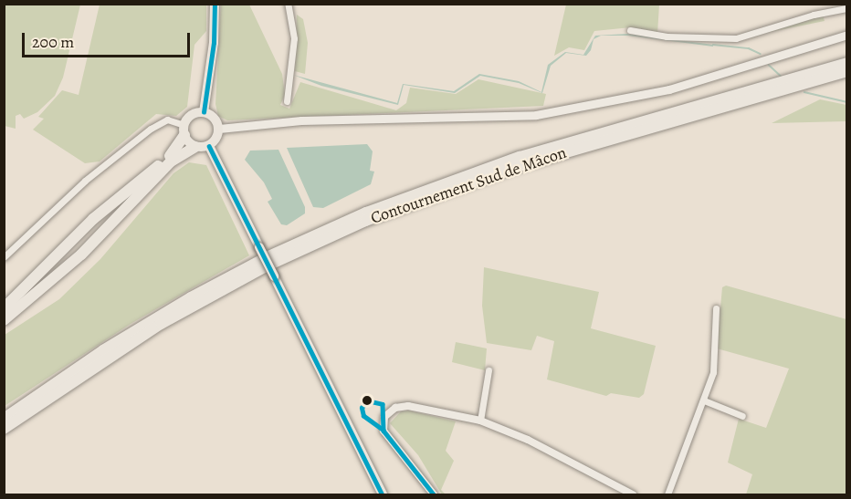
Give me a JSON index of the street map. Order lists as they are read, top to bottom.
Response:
{
  "streets": {
    "highway": ["Contournement Sud de Mâcon"]
  },
  "scale_bar": "200 m"
}
